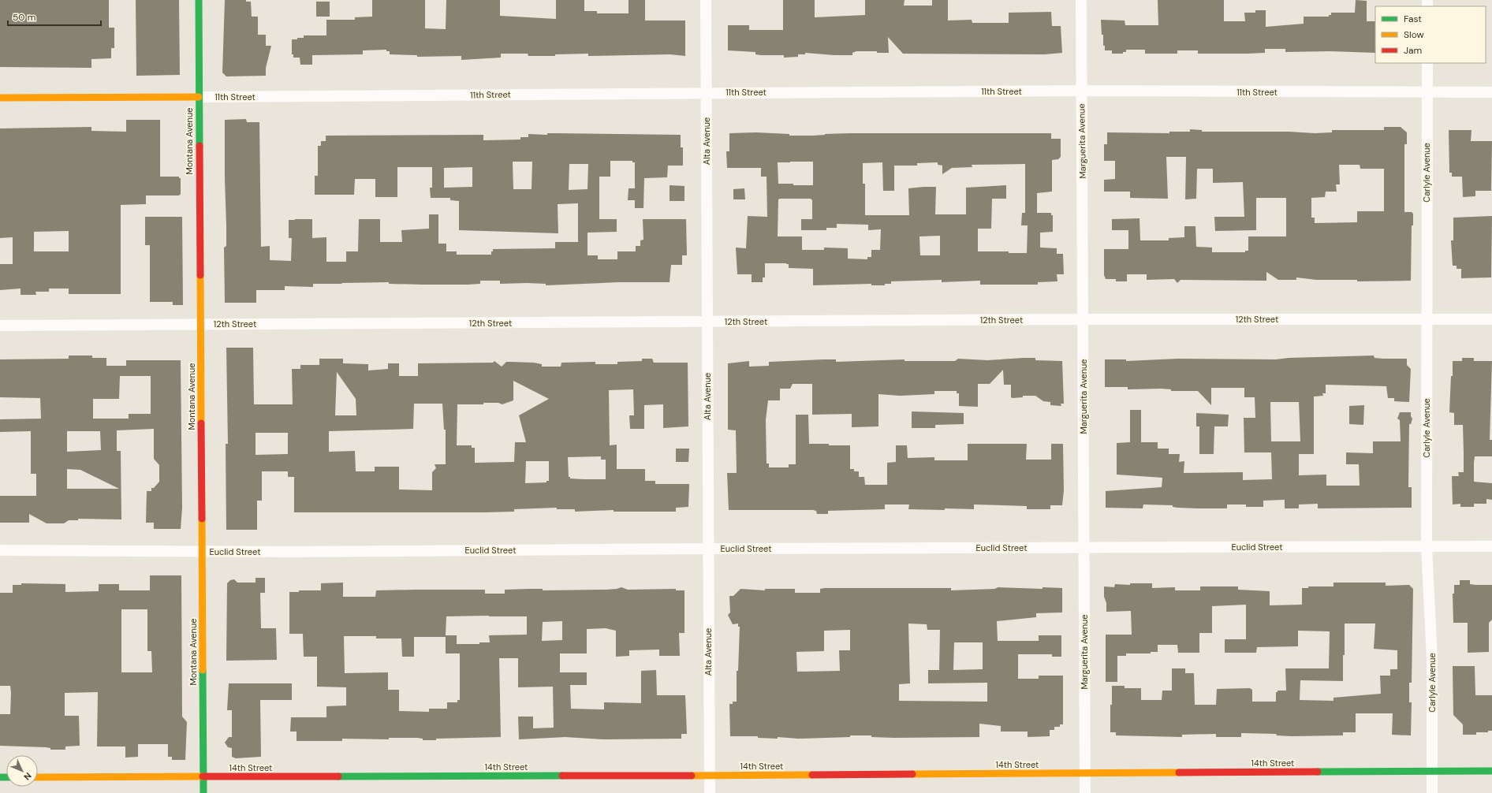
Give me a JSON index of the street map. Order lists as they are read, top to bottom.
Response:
{
  "streets": {
    "street": [
      "11th Street",
      "Montana Avenue",
      "Alta Avenue",
      "Marguerita Avenue",
      "Carlyle Avenue",
      "12th Street",
      "Euclid Street",
      "14th Street"
    ]
  },
  "crossings": [
    ["11th Street", "Montana Avenue"],
    ["11th Street", "Alta Avenue"],
    ["11th Street", "Marguerita Avenue"],
    ["11th Street", "Carlyle Avenue"],
    ["Montana Avenue", "12th Street"],
    ["Montana Avenue", "Euclid Street"],
    ["Montana Avenue", "14th Street"],
    ["Alta Avenue", "12th Street"],
    ["Alta Avenue", "Euclid Street"],
    ["Alta Avenue", "14th Street"],
    ["Marguerita Avenue", "12th Street"],
    ["Marguerita Avenue", "Euclid Street"],
    ["Marguerita Avenue", "14th Street"],
    ["Carlyle Avenue", "12th Street"],
    ["Carlyle Avenue", "Euclid Street"],
    ["Carlyle Avenue", "14th Street"]
  ],
  "legend": ["Fast", "Slow", "Jam"],
  "scale_bar": "50 m",
  "north": "bottom right"
}
